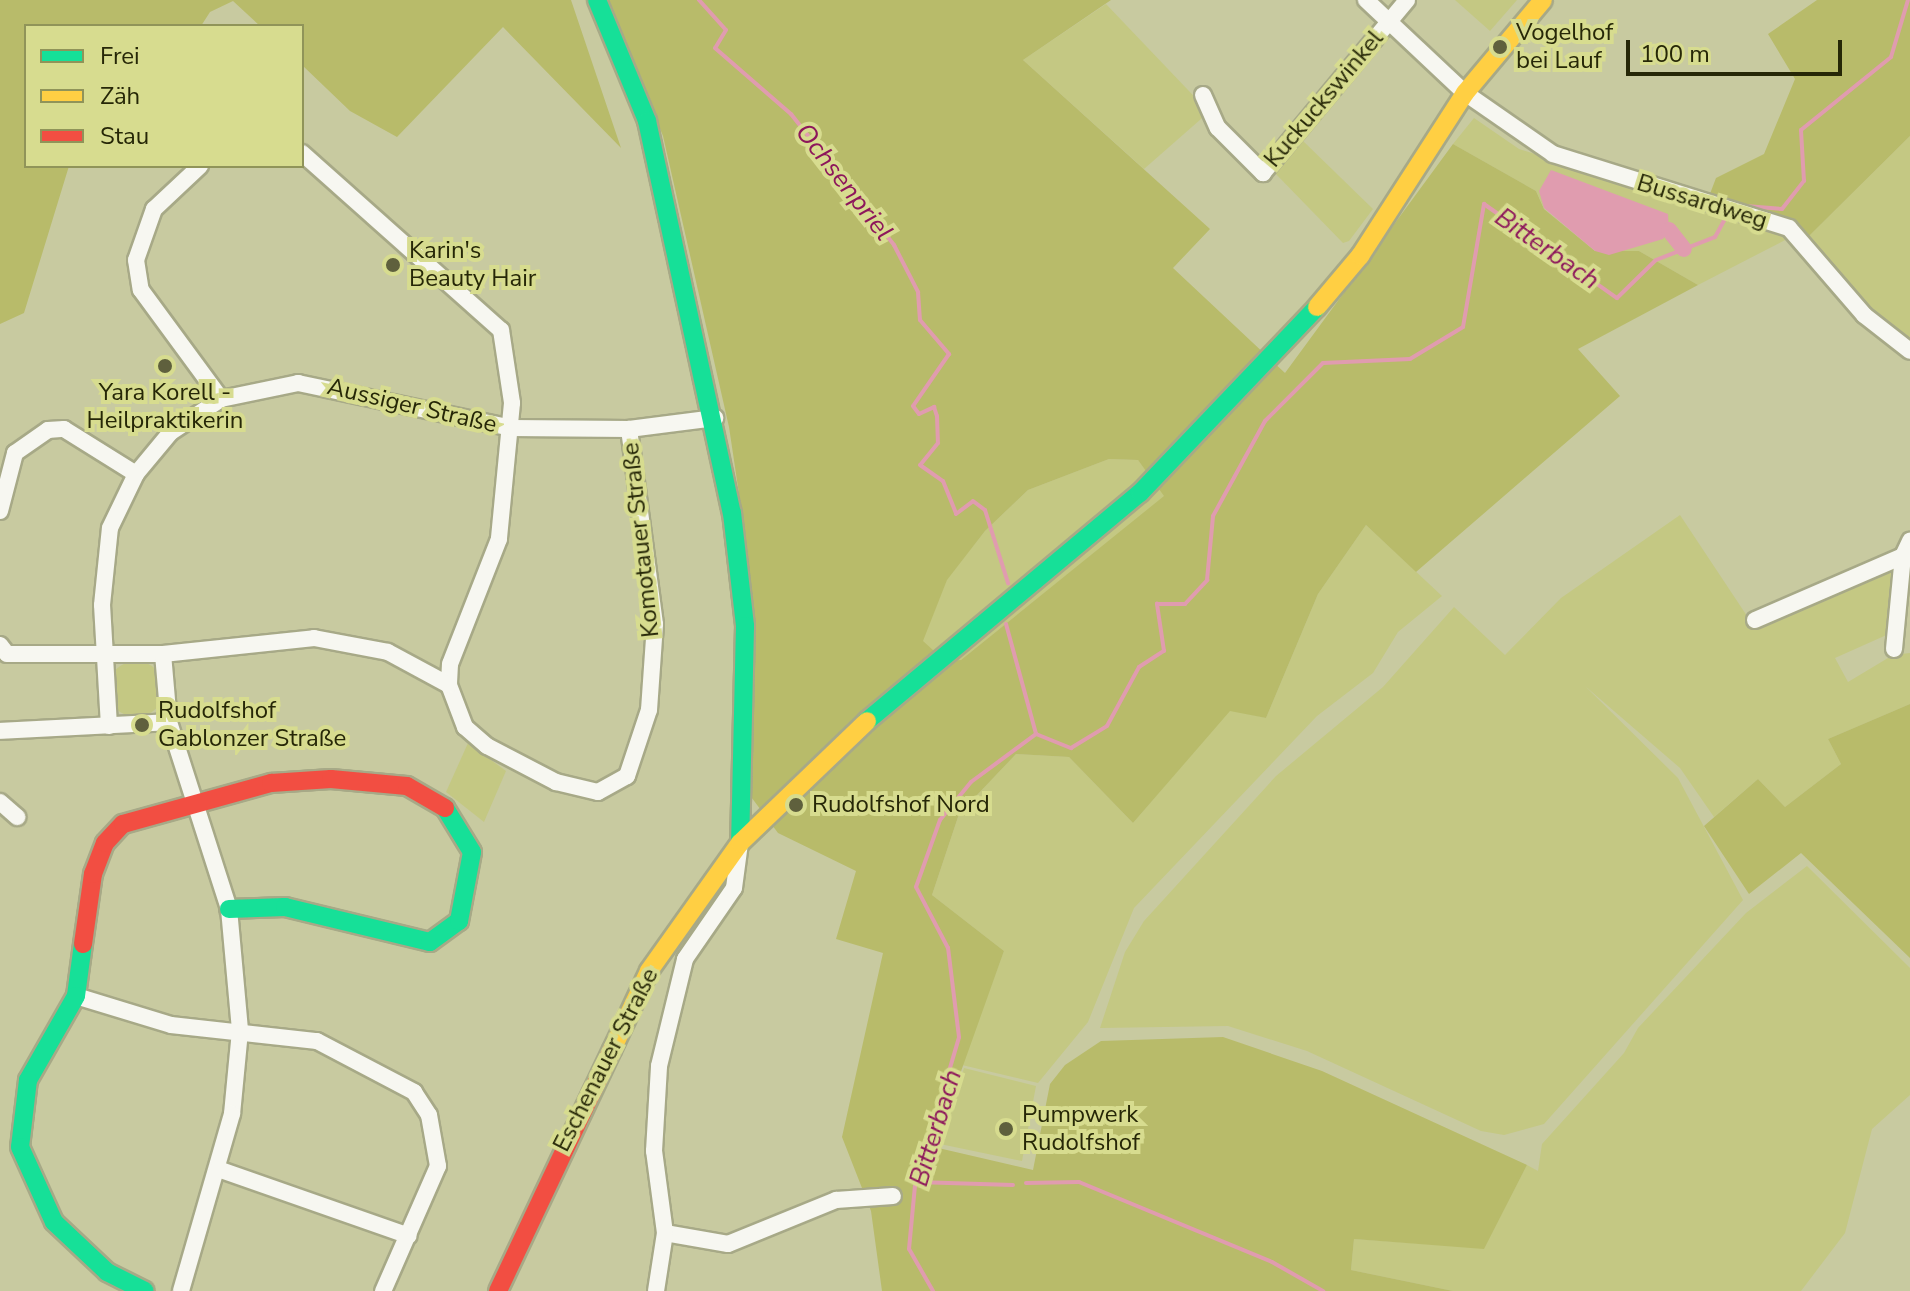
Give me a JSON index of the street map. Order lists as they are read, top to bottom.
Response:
{
  "streets": {
    "street": [
      "Kuckuckswinkel",
      "Bussardweg",
      "Aussiger Straße",
      "Komotauer Straße",
      "Eschenauer Straße"
    ]
  },
  "crossings": [
    ["Kuckuckswinkel", "Bussardweg"],
    ["Bussardweg", "Eschenauer Straße"],
    ["Aussiger Straße", "Komotauer Straße"]
  ],
  "water": ["Ochsenpriel", "Bitterbach"],
  "places": [
    "Vogelhof bei Lauf",
    "Karin's Beauty Hair",
    "Yara Korell - Heilpraktikerin",
    "Rudolfshof Gablonzer Straße",
    "Rudolfshof Nord",
    "Pumpwerk Rudolfshof"
  ],
  "legend": ["Frei", "Zäh", "Stau"],
  "scale_bar": "100 m"
}
